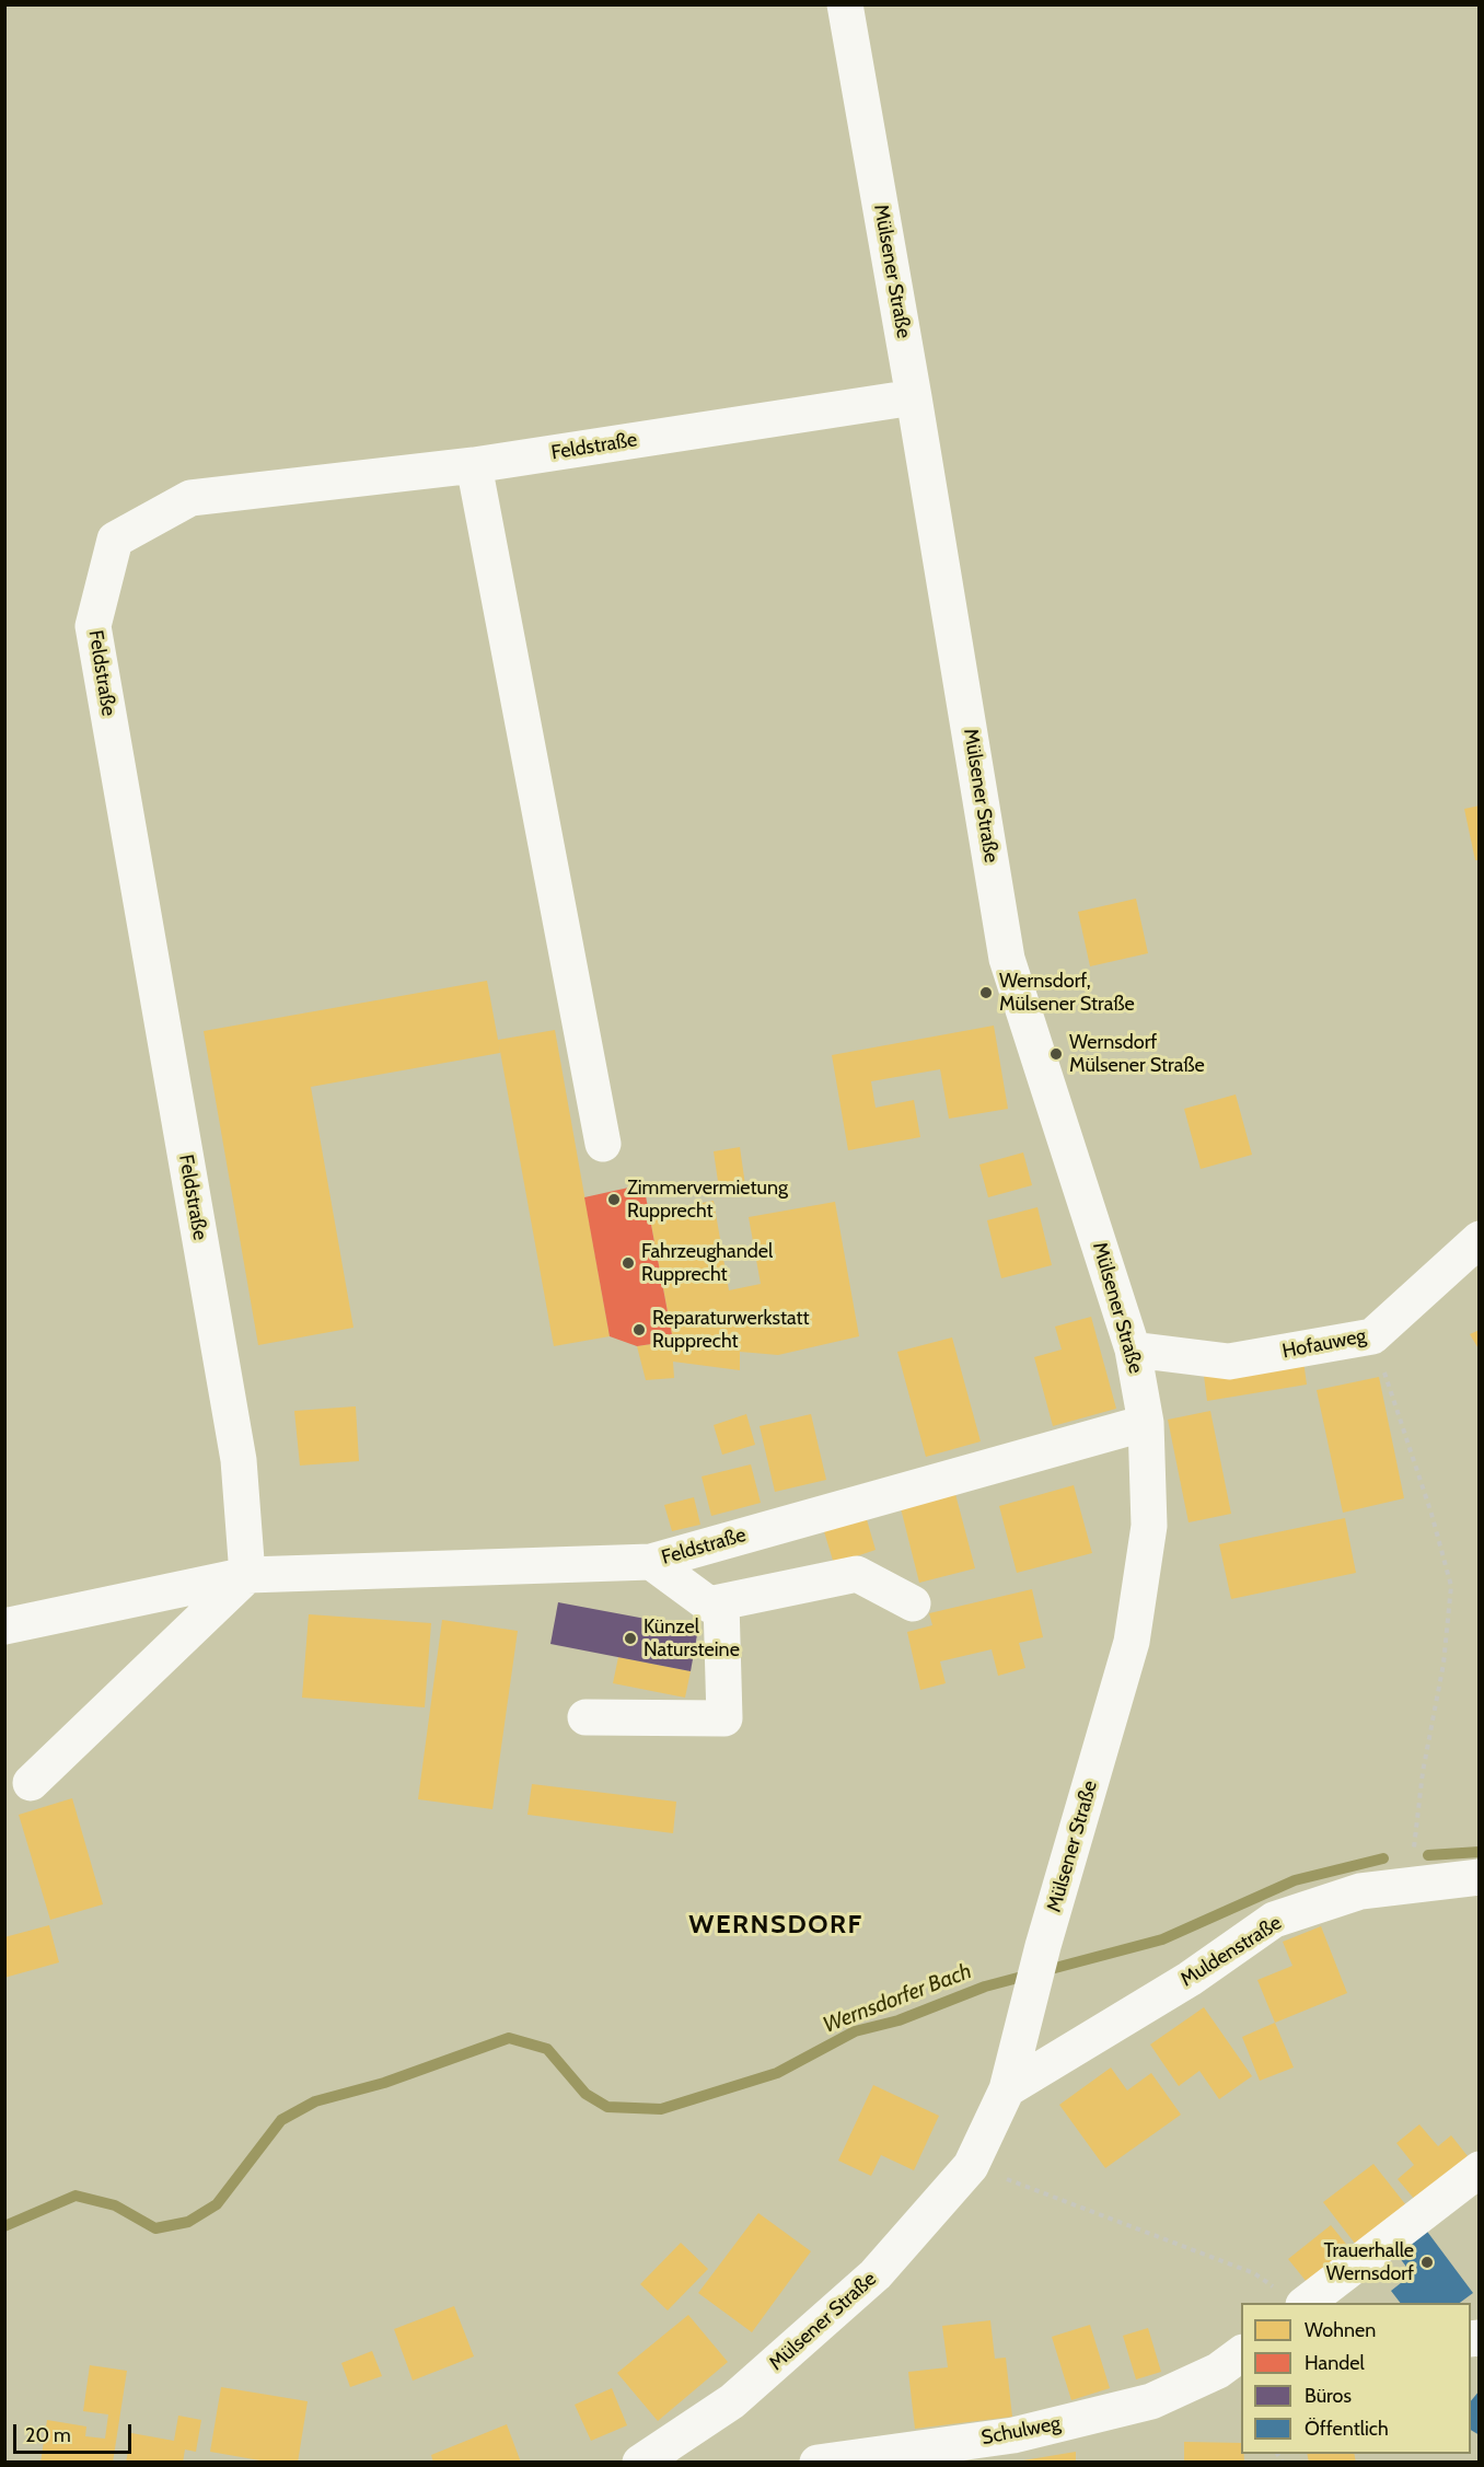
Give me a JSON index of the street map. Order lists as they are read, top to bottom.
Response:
{
  "streets": {
    "street": [
      "Mülsener Straße",
      "Feldstraße",
      "Hofauweg",
      "Muldenstraße",
      "Schulweg"
    ]
  },
  "crossings": [
    ["Mülsener Straße", "Feldstraße"],
    ["Mülsener Straße", "Hofauweg"],
    ["Mülsener Straße", "Muldenstraße"]
  ],
  "districts": ["WERNSDORF"],
  "water": ["Wernsdorfer Bach"],
  "places": [
    "Wernsdorf, Mülsener Straße",
    "Wernsdorf Mülsener Straße",
    "Zimmervermietung Rupprecht",
    "Fahrzeughandel Rupprecht",
    "Reparaturwerkstatt Rupprecht",
    "Künzel Natursteine",
    "Trauerhalle Wernsdorf"
  ],
  "legend": [
    "Wohnen",
    "Handel",
    "Büros",
    "Öffentlich"
  ],
  "scale_bar": "20 m"
}
